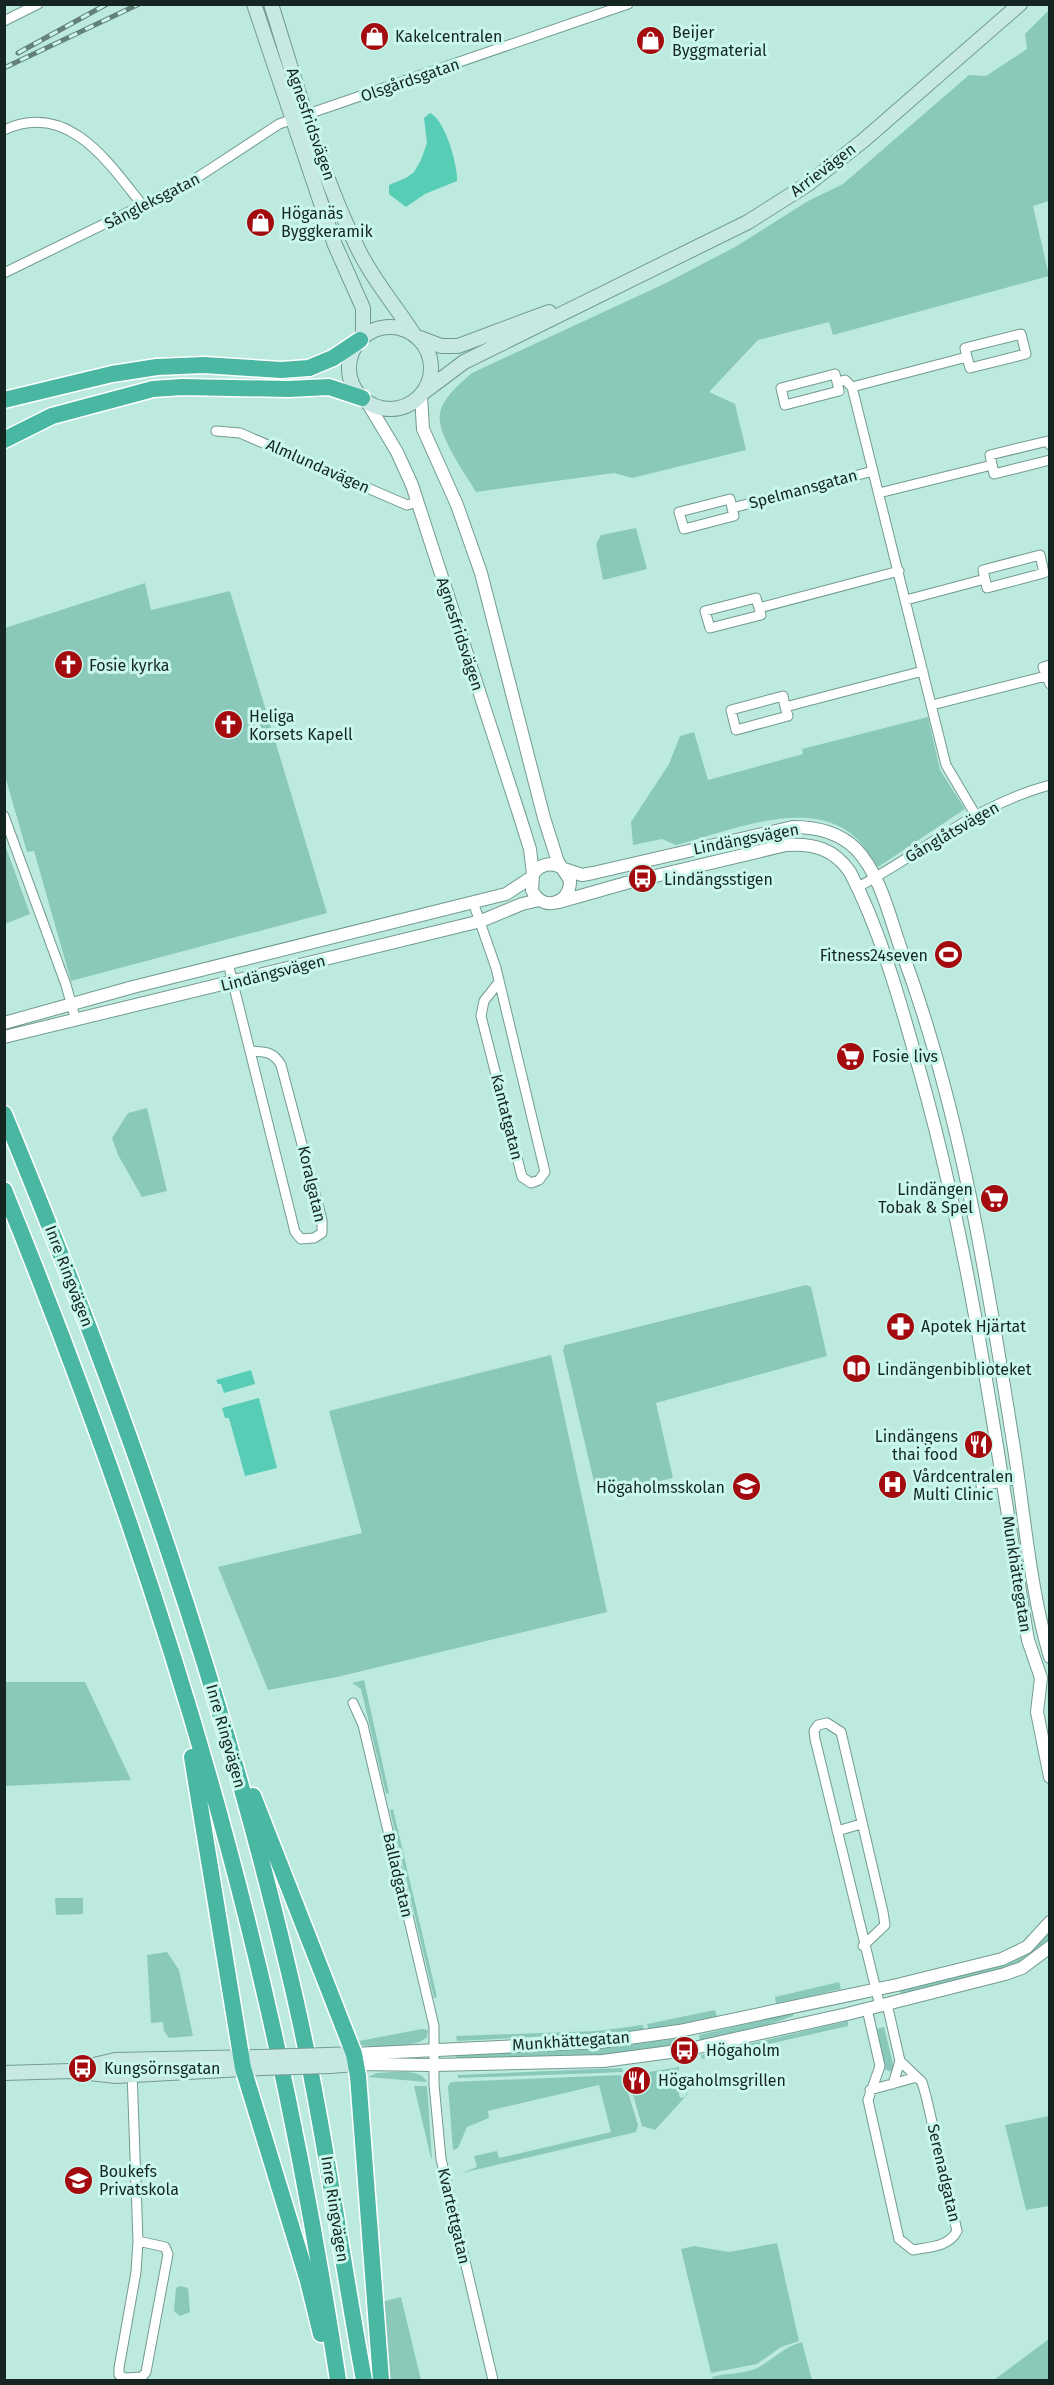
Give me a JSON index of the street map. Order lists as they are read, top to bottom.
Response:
{
  "streets": {
    "highway": ["Inre Ringvägen"],
    "main road": ["Agnesfridsvägen", "Arrievägen"],
    "street": [
      "Olsgårdsgatan",
      "Sångleksgatan",
      "Almlundavägen",
      "Spelmansgatan",
      "Gånglåtsvägen",
      "Lindängsvägen",
      "Kantatgatan",
      "Koralgatan",
      "Munkhättegatan",
      "Balladgatan",
      "Serenadgatan",
      "Kvartettgatan"
    ]
  },
  "crossings": [
    ["Olsgårdsgatan", "Agnesfridsvägen"],
    ["Olsgårdsgatan", "Sångleksgatan"],
    ["Agnesfridsvägen", "Arrievägen"],
    ["Agnesfridsvägen", "Sångleksgatan"],
    ["Agnesfridsvägen", "Almlundavägen"],
    ["Agnesfridsvägen", "Lindängsvägen"],
    ["Spelmansgatan", "Gånglåtsvägen"],
    ["Gånglåtsvägen", "Lindängsvägen"],
    ["Gånglåtsvägen", "Munkhättegatan"],
    ["Lindängsvägen", "Kantatgatan"],
    ["Lindängsvägen", "Koralgatan"],
    ["Lindängsvägen", "Munkhättegatan"],
    ["Munkhättegatan", "Balladgatan"],
    ["Munkhättegatan", "Kvartettgatan"],
    ["Balladgatan", "Kvartettgatan"]
  ],
  "places": {
    "shop": ["Kakelcentralen", "Beijer Byggmaterial", "Höganäs Byggkeramik"],
    "church": ["Fosie kyrka", "Heliga Korsets Kapell"],
    "bus stop": ["Lindängsstigen", "Högaholm", "Kungsörnsgatan"],
    "sports": ["Fitness24seven"],
    "supermarket": ["Fosie livs", "Lindängen Tobak & Spel"],
    "pharmacy": ["Apotek Hjärtat"],
    "library": ["Lindängenbiblioteket"],
    "restaurant": ["Lindängens thai food", "Högaholmsgrillen"],
    "hospital": ["Vårdcentralen Multi Clinic"],
    "school or university": ["Högaholmsskolan", "Boukefs Privatskola"]
  }
}
